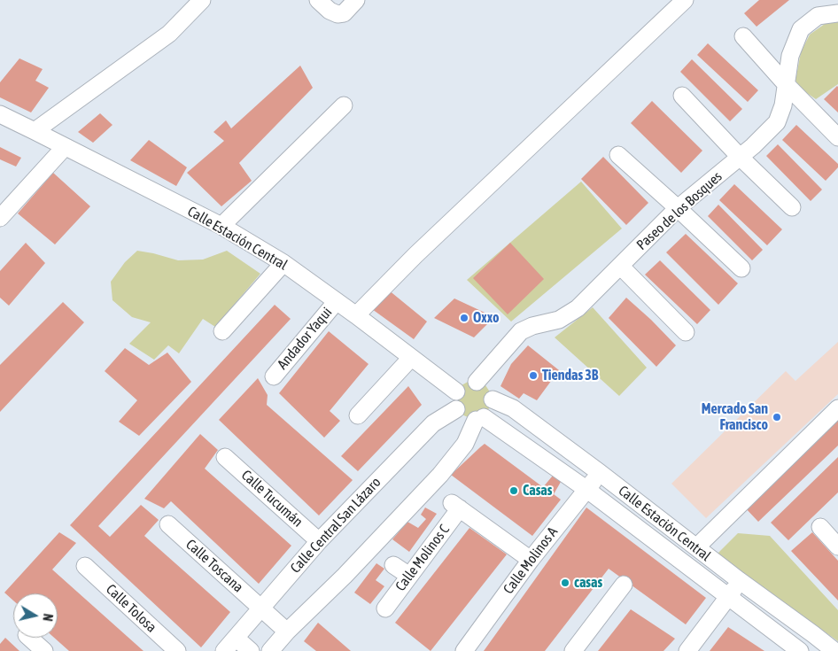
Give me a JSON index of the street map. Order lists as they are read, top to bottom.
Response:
{
  "streets": {
    "street": [
      "Paseo de los Bosques",
      "Calle Estación Central",
      "Andador Yaqui",
      "Calle Tucumán",
      "Calle Central San Lázaro",
      "Calle Molinos C",
      "Calle Molinos A",
      "Calle Toscana",
      "Calle Tolosa"
    ]
  },
  "crossings": [
    ["Paseo de los Bosques", "Calle Estación Central"],
    ["Paseo de los Bosques", "Calle Central San Lázaro"],
    ["Calle Estación Central", "Andador Yaqui"],
    ["Calle Estación Central", "Calle Central San Lázaro"],
    ["Calle Estación Central", "Calle Molinos A"],
    ["Calle Tucumán", "Calle Central San Lázaro"],
    ["Calle Central San Lázaro", "Calle Toscana"],
    ["Calle Molinos C", "Calle Molinos A"]
  ],
  "places": [
    "Oxxo",
    "Tiendas 3B",
    "Mercado San Francisco",
    "Casas",
    "casas"
  ],
  "north": "right"
}
